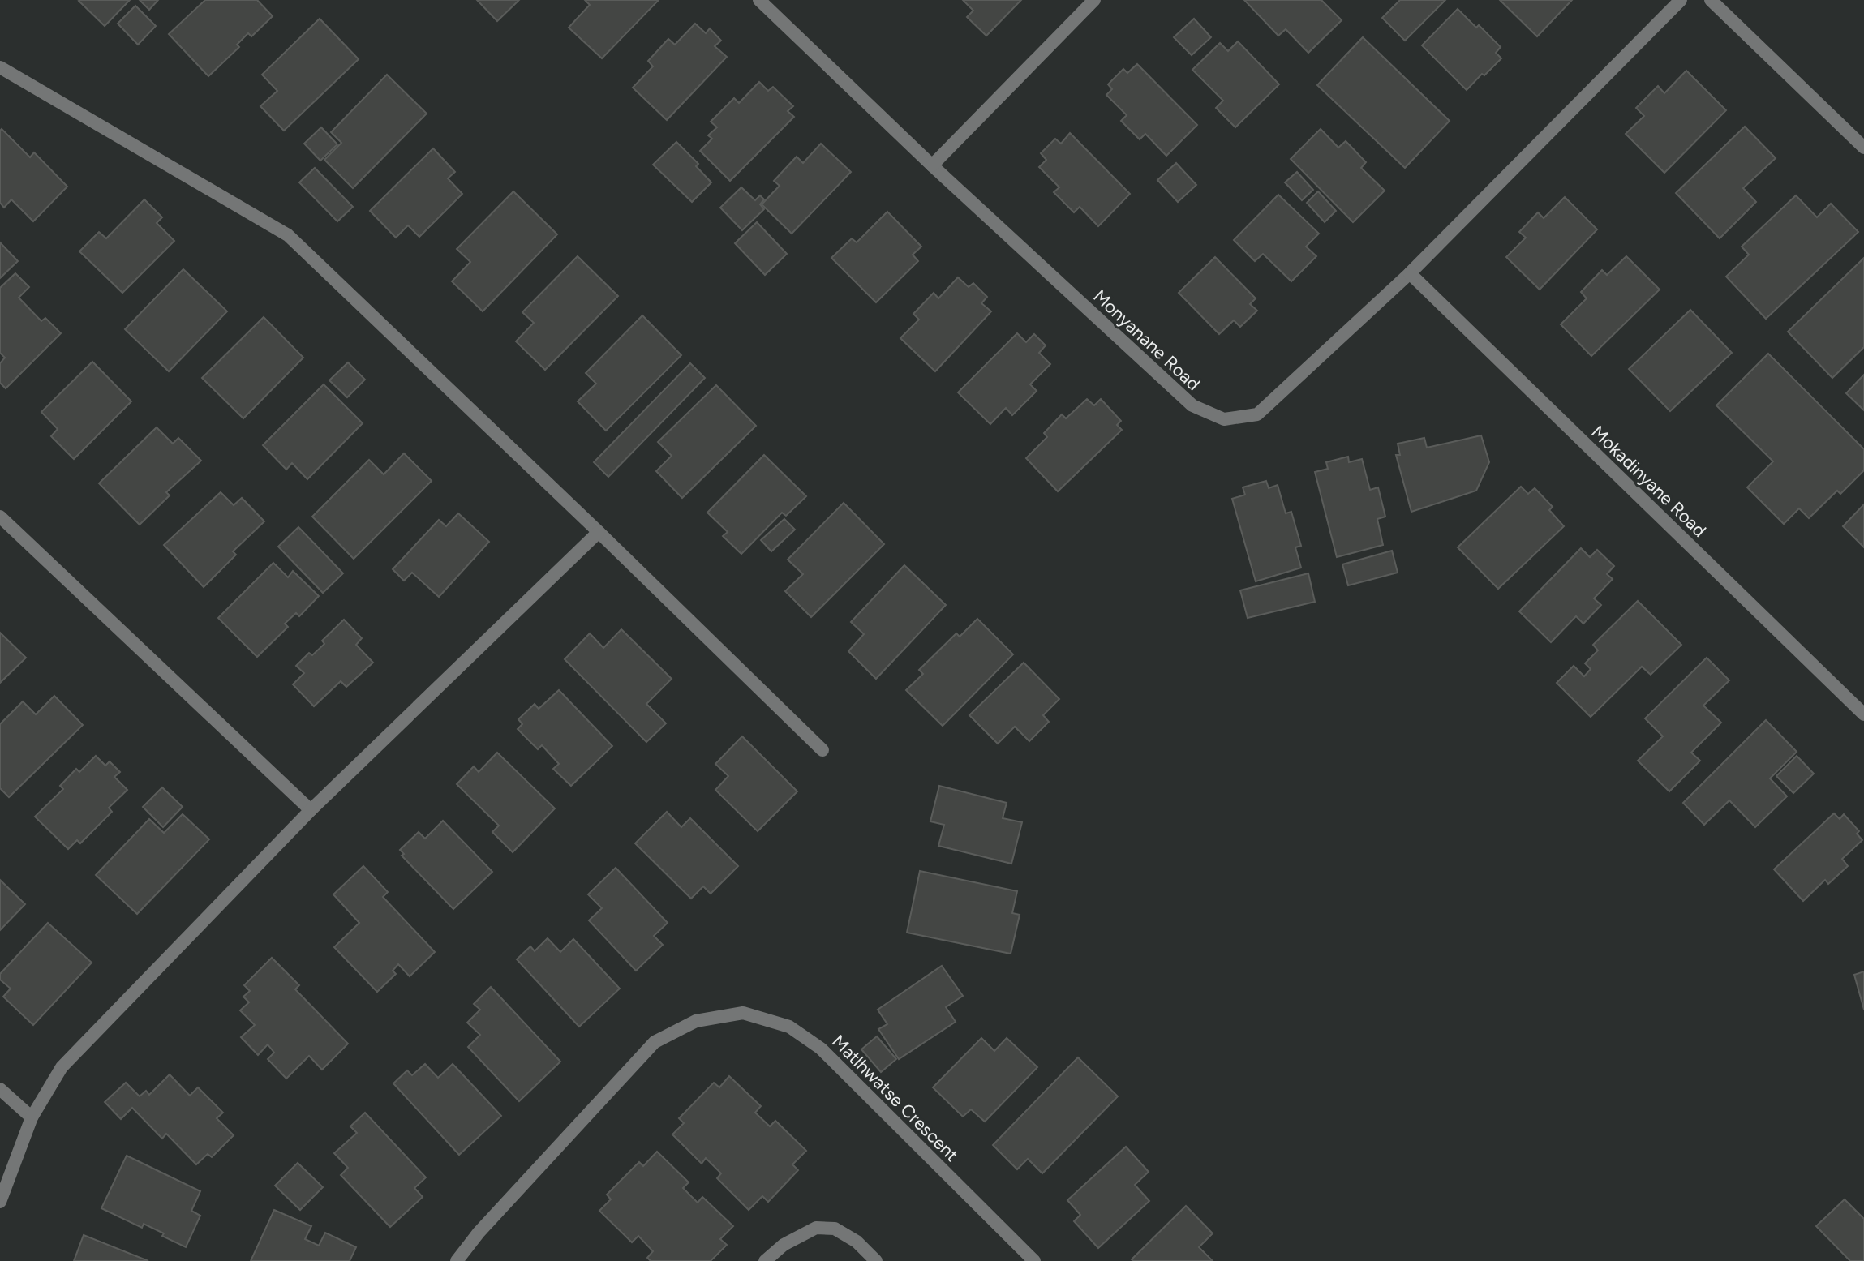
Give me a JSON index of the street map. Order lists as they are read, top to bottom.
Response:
{
  "streets": {
    "street": ["Monyanane Road", "Mokadinyane Road", "Matlhwatse Crescent"]
  },
  "crossings": [
    ["Monyanane Road", "Mokadinyane Road"]
  ]
}
